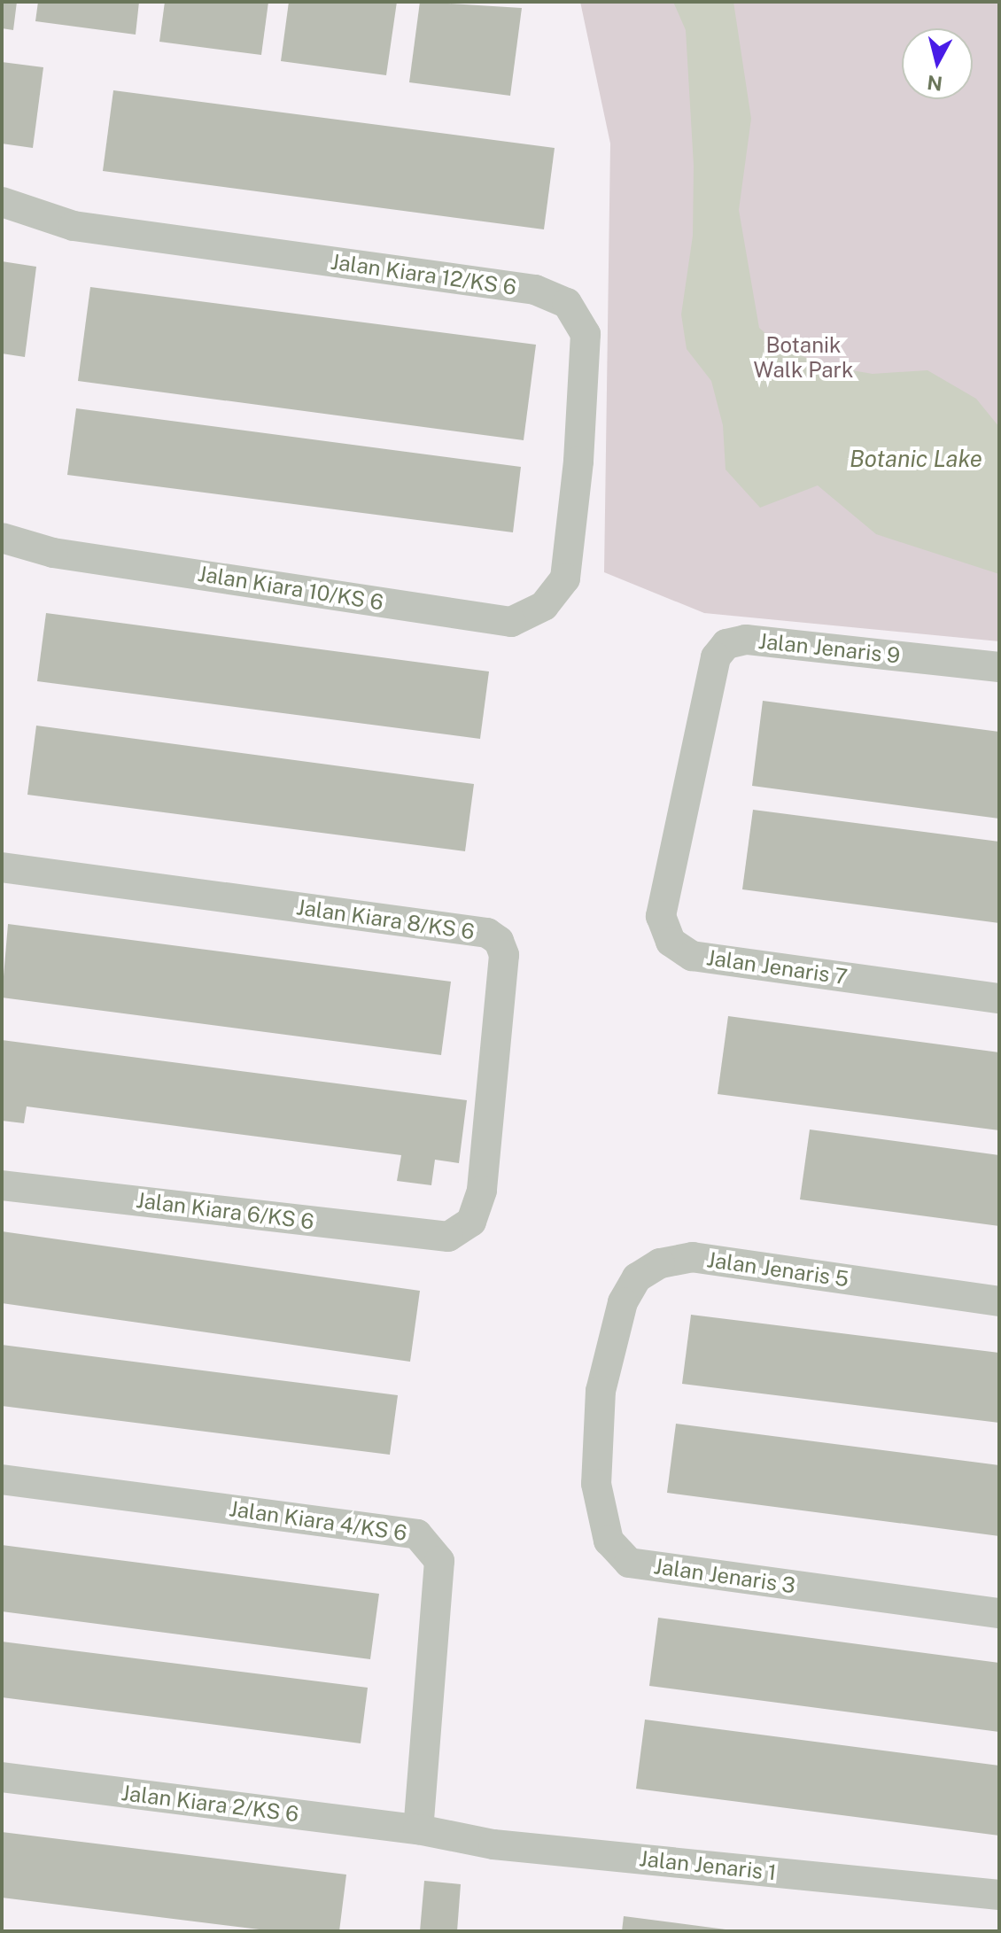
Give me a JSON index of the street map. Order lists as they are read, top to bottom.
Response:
{
  "streets": {
    "street": [
      "Jalan Kiara 12/KS 6",
      "Jalan Kiara 10/KS 6",
      "Jalan Jenaris 9",
      "Jalan Kiara 8/KS 6",
      "Jalan Jenaris 7",
      "Jalan Kiara 6/KS 6",
      "Jalan Jenaris 5",
      "Jalan Kiara 4/KS 6",
      "Jalan Jenaris 3",
      "Jalan Kiara 2/KS 6",
      "Jalan Jenaris 1"
    ]
  },
  "crossings": [
    ["Jalan Kiara 12/KS 6", "Jalan Kiara 10/KS 6"],
    ["Jalan Jenaris 9", "Jalan Jenaris 7"],
    ["Jalan Kiara 8/KS 6", "Jalan Kiara 6/KS 6"],
    ["Jalan Jenaris 5", "Jalan Jenaris 3"],
    ["Jalan Kiara 4/KS 6", "Jalan Kiara 2/KS 6"],
    ["Jalan Kiara 4/KS 6", "Jalan Jenaris 1"],
    ["Jalan Kiara 2/KS 6", "Jalan Jenaris 1"]
  ],
  "water": ["Botanic Lake"],
  "parks": ["Botanik Walk Park"],
  "north": "bottom"
}
